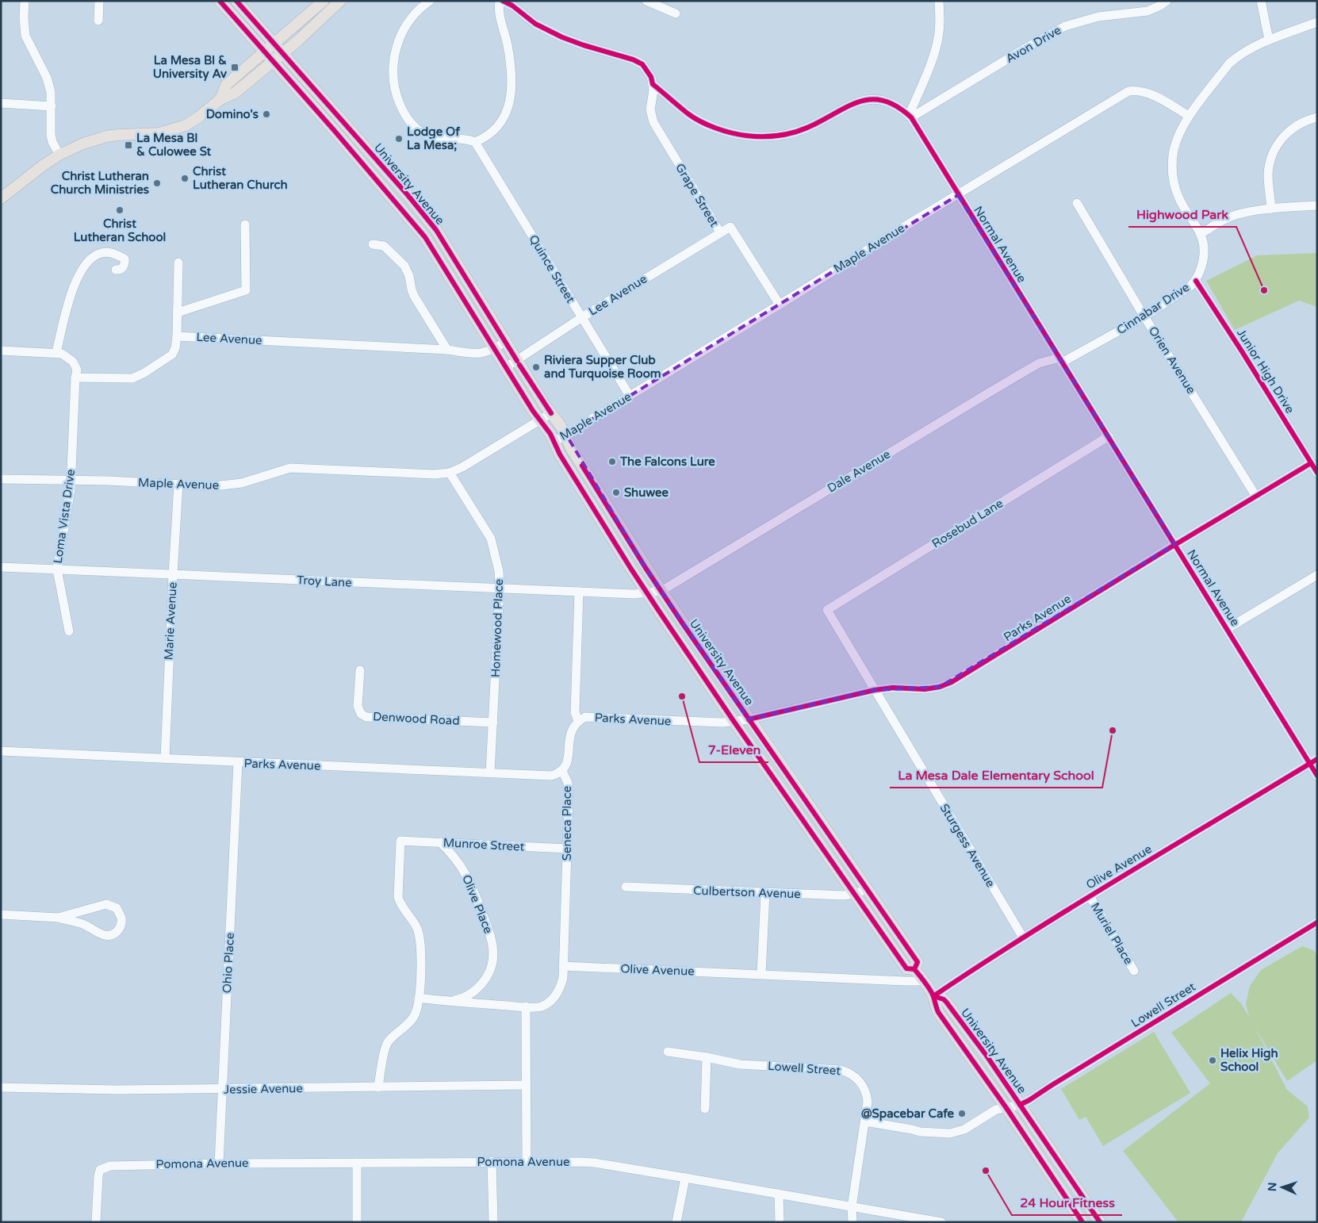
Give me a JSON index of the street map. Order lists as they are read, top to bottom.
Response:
{
  "streets": {
    "main road": ["University Avenue"],
    "street": [
      "Avon Drive",
      "Grape Street",
      "Normal Avenue",
      "Maple Avenue",
      "Quince Street",
      "Lee Avenue",
      "Cinnabar Drive",
      "Orien Avenue",
      "Junior High Drive",
      "Dale Avenue",
      "Loma Vista Drive",
      "Rosebud Lane",
      "Troy Lane",
      "Parks Avenue",
      "Marie Avenue",
      "Homewood Place",
      "Denwood Road",
      "Seneca Place",
      "Munroe Street",
      "Sturgess Avenue",
      "Olive Avenue",
      "Culbertson Avenue",
      "Olive Place",
      "Muriel Place",
      "Ohio Place",
      "Lowell Street",
      "Jessie Avenue",
      "Pomona Avenue"
    ]
  },
  "crossings": [
    ["Avon Drive", "Normal Avenue"],
    ["University Avenue", "Maple Avenue"],
    ["University Avenue", "Lee Avenue"],
    ["University Avenue", "Dale Avenue"],
    ["University Avenue", "Troy Lane"],
    ["University Avenue", "Parks Avenue"],
    ["University Avenue", "Olive Avenue"],
    ["University Avenue", "Culbertson Avenue"],
    ["University Avenue", "Lowell Street"],
    ["Grape Street", "Normal Avenue"],
    ["Grape Street", "Maple Avenue"],
    ["Grape Street", "Lee Avenue"],
    ["Normal Avenue", "Maple Avenue"],
    ["Normal Avenue", "Cinnabar Drive"],
    ["Normal Avenue", "Dale Avenue"],
    ["Normal Avenue", "Rosebud Lane"],
    ["Normal Avenue", "Parks Avenue"],
    ["Normal Avenue", "Olive Avenue"],
    ["Maple Avenue", "Quince Street"],
    ["Maple Avenue", "Cinnabar Drive"],
    ["Maple Avenue", "Loma Vista Drive"],
    ["Maple Avenue", "Marie Avenue"],
    ["Maple Avenue", "Homewood Place"],
    ["Quince Street", "Lee Avenue"],
    ["Cinnabar Drive", "Orien Avenue"],
    ["Cinnabar Drive", "Junior High Drive"],
    ["Cinnabar Drive", "Dale Avenue"],
    ["Orien Avenue", "Parks Avenue"],
    ["Junior High Drive", "Parks Avenue"],
    ["Dale Avenue", "Troy Lane"],
    ["Loma Vista Drive", "Troy Lane"],
    ["Rosebud Lane", "Sturgess Avenue"],
    ["Troy Lane", "Marie Avenue"],
    ["Troy Lane", "Homewood Place"],
    ["Parks Avenue", "Marie Avenue"],
    ["Parks Avenue", "Homewood Place"],
    ["Parks Avenue", "Seneca Place"],
    ["Parks Avenue", "Sturgess Avenue"],
    ["Parks Avenue", "Ohio Place"],
    ["Homewood Place", "Denwood Road"],
    ["Seneca Place", "Munroe Street"],
    ["Seneca Place", "Olive Avenue"],
    ["Munroe Street", "Olive Place"],
    ["Sturgess Avenue", "Olive Avenue"],
    ["Olive Avenue", "Muriel Place"],
    ["Ohio Place", "Jessie Avenue"],
    ["Ohio Place", "Pomona Avenue"]
  ],
  "places": {
    "transit": ["La Mesa Bl & University Av", "La Mesa Bl & Culowee St"],
    "other": [
      "Domino's",
      "Lodge Of La Mesa;",
      "Christ Lutheran Church",
      "Christ Lutheran Church Ministries",
      "Christ Lutheran School",
      "Highwood Park",
      "Riviera Supper Club and Turquoise Room",
      "The Falcons Lure",
      "Shuwee",
      "7-Eleven",
      "La Mesa Dale Elementary School",
      "Helix High School",
      "@Spacebar Cafe",
      "24 Hour Fitness"
    ]
  },
  "north": "left"
}
